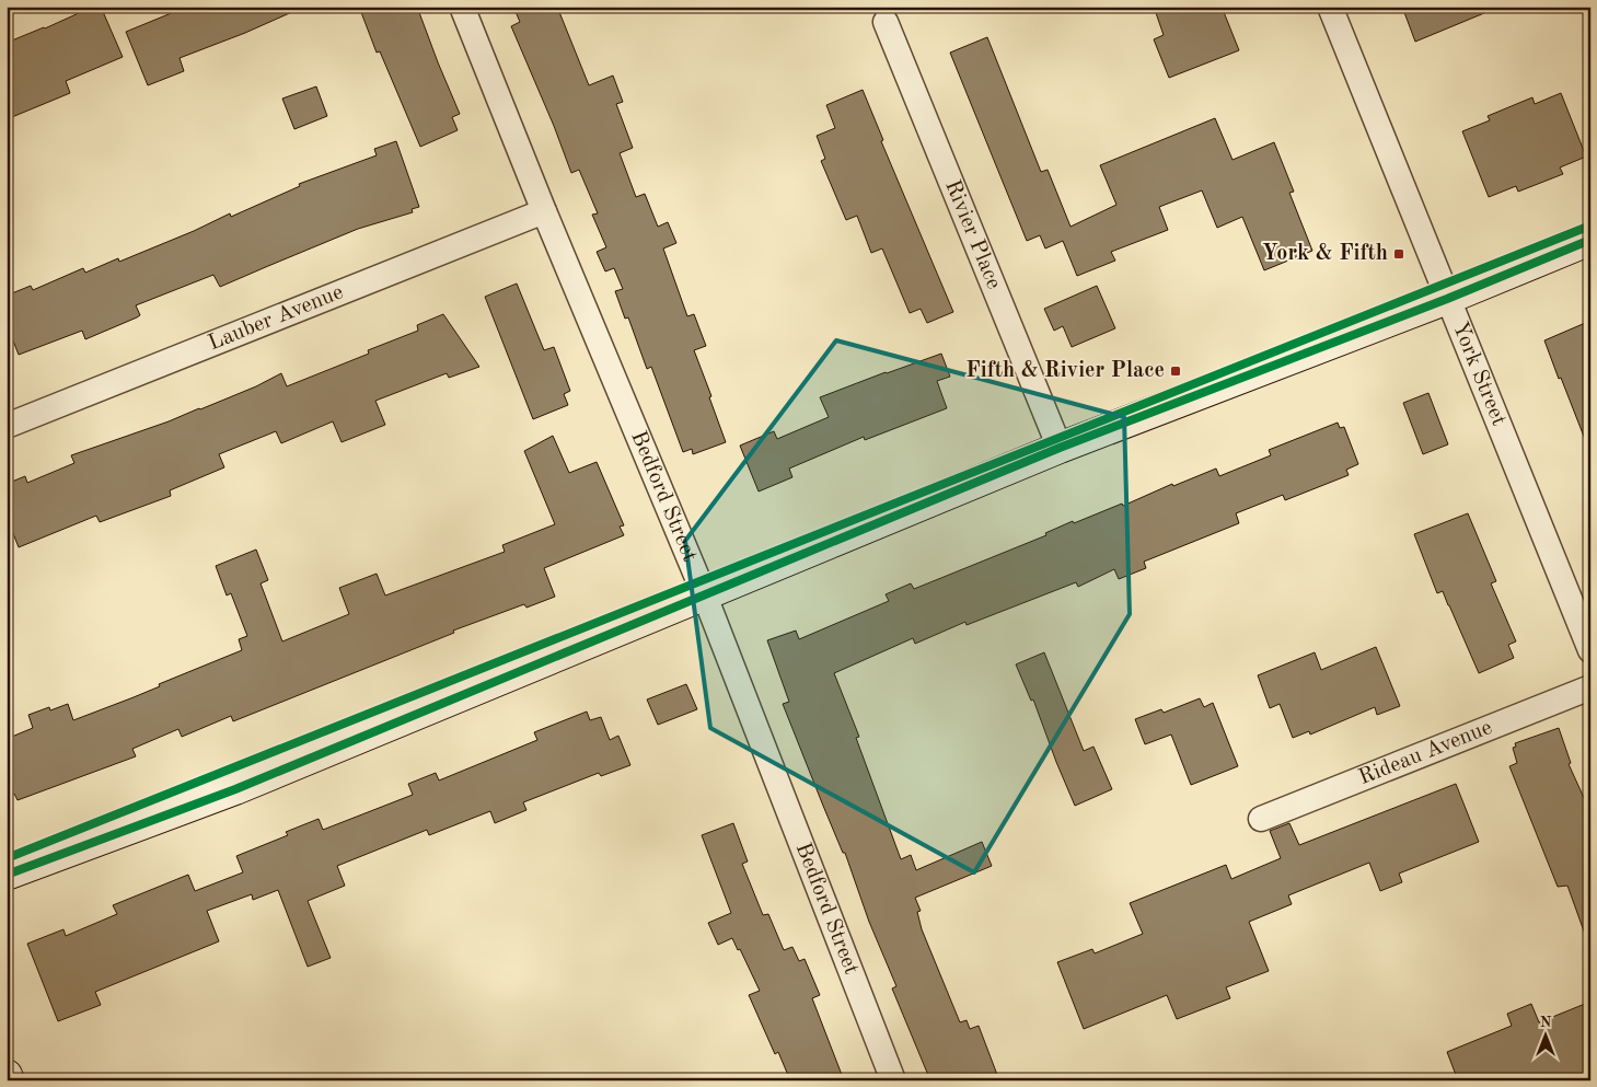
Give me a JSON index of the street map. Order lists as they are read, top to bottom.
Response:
{
  "streets": {
    "street": [
      "Rivier Place",
      "Lauber Avenue",
      "York Street",
      "Bedford Street",
      "Rideau Avenue"
    ]
  },
  "crossings": [
    ["Lauber Avenue", "Bedford Street"]
  ],
  "places": {
    "transit": ["York & Fifth", "Fifth & Rivier Place"]
  },
  "north": "top"
}
